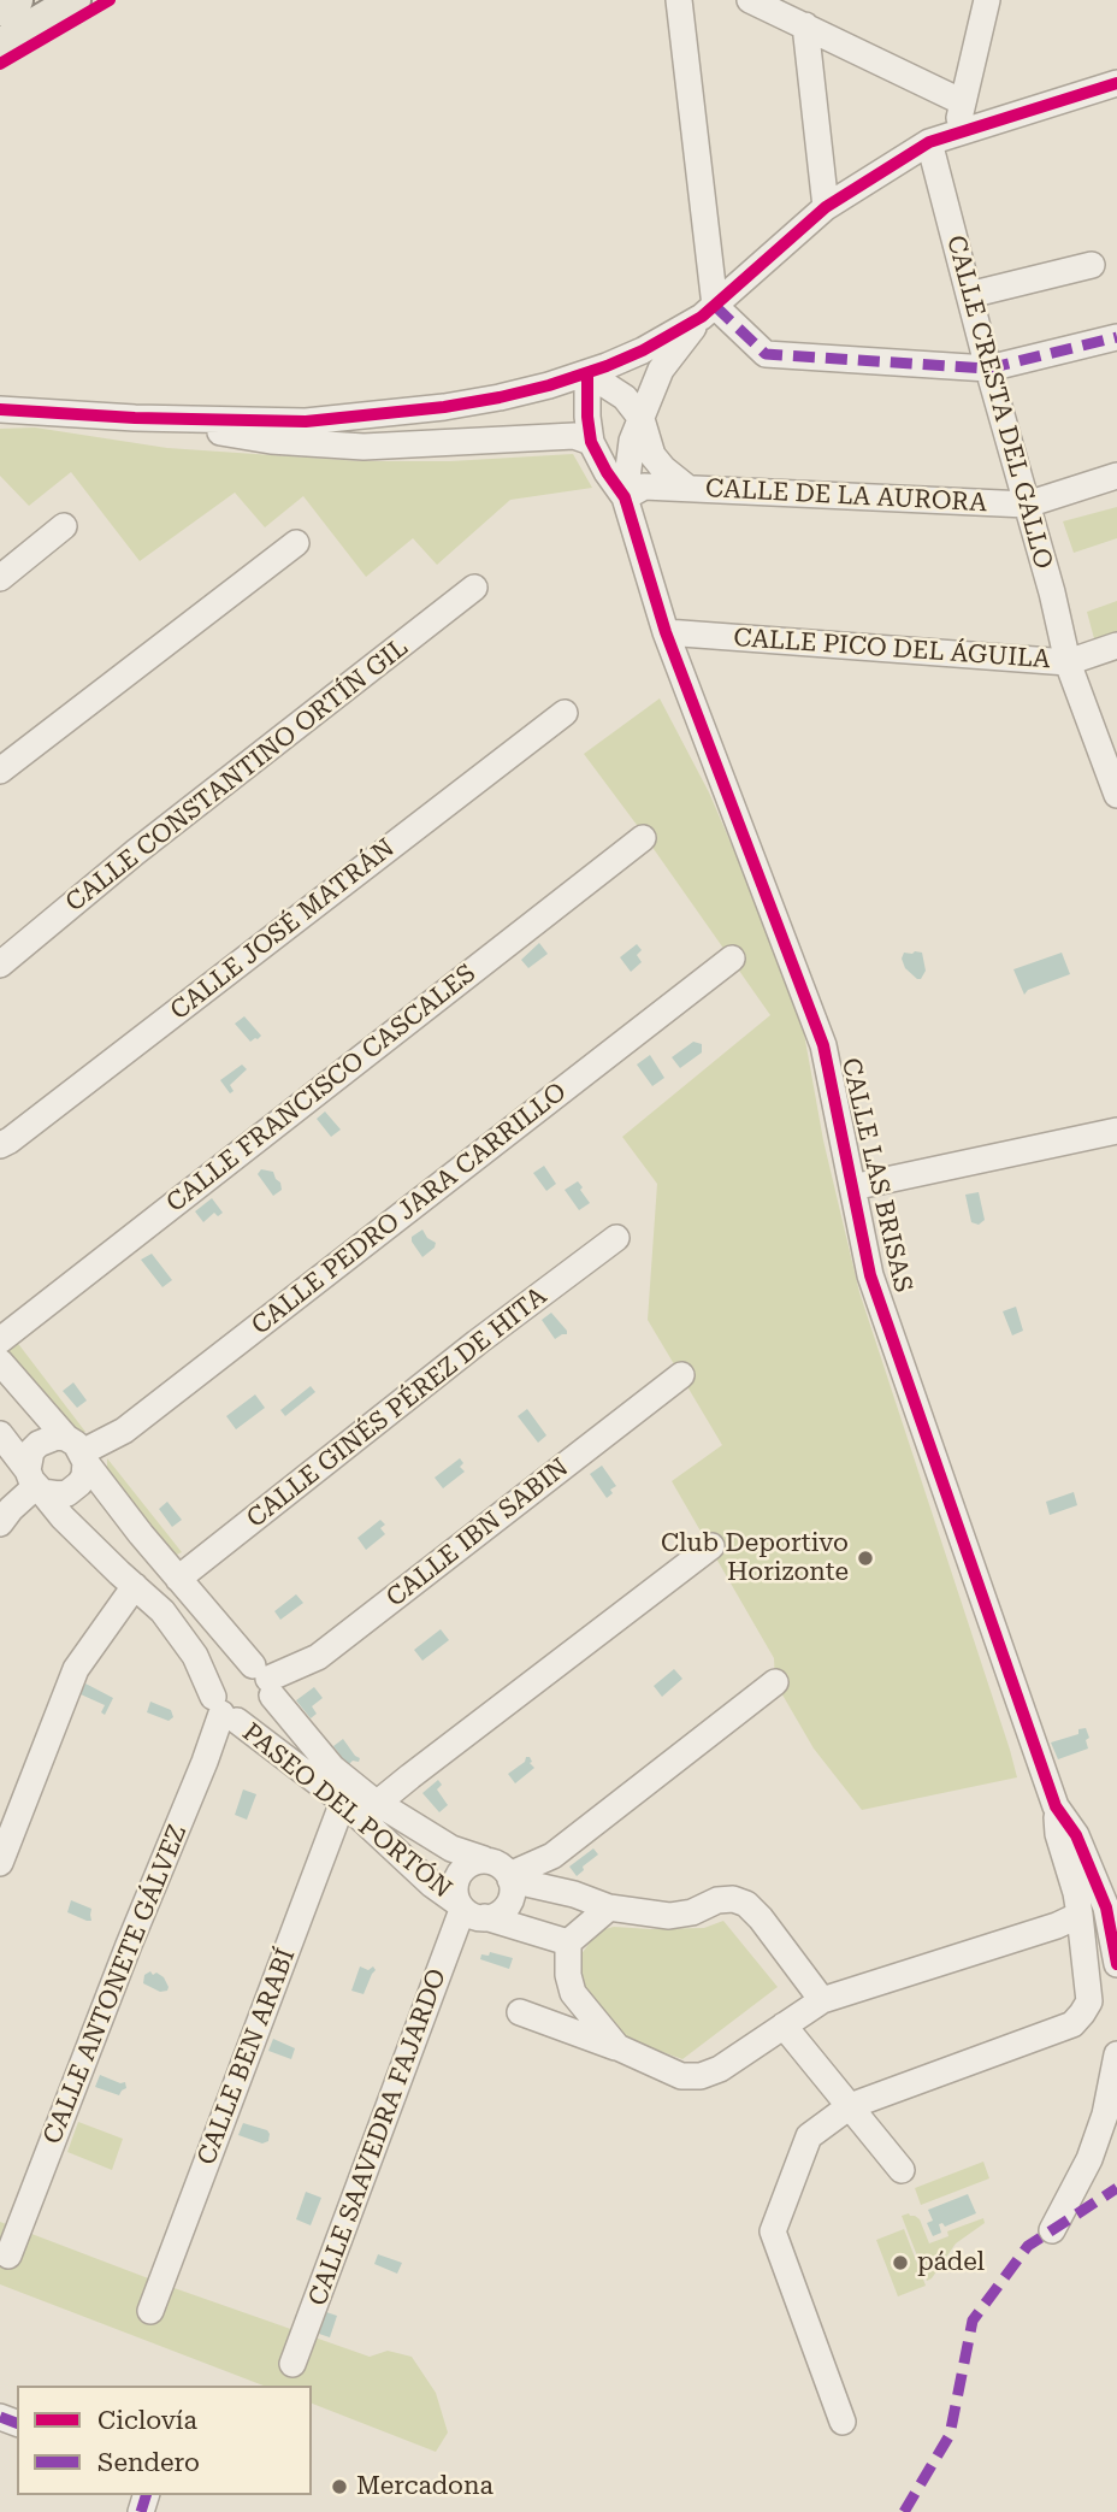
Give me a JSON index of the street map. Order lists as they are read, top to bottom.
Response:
{
  "streets": {
    "street": [
      "CALLE CRESTA DEL GALLO",
      "CALLE DE LA AURORA",
      "CALLE PICO DEL ÁGUILA",
      "CALLE CONSTANTINO ORTÍN GIL",
      "CALLE JOSÉ MATRÁN",
      "CALLE FRANCISCO CASCALES",
      "CALLE LAS BRISAS",
      "CALLE PEDRO JARA CARRILLO",
      "CALLE GINÉS PÉREZ DE HITA",
      "CALLE IBN SABIN",
      "PASEO DEL PORTÓN",
      "CALLE ANTONETE GÁLVEZ",
      "CALLE BEN ARABÍ",
      "CALLE SAAVEDRA FAJARDO"
    ]
  },
  "crossings": [
    ["CALLE CRESTA DEL GALLO", "CALLE DE LA AURORA"],
    ["CALLE CRESTA DEL GALLO", "CALLE PICO DEL ÁGUILA"],
    ["CALLE DE LA AURORA", "CALLE LAS BRISAS"],
    ["CALLE PICO DEL ÁGUILA", "CALLE LAS BRISAS"],
    ["CALLE PEDRO JARA CARRILLO", "PASEO DEL PORTÓN"],
    ["CALLE GINÉS PÉREZ DE HITA", "PASEO DEL PORTÓN"],
    ["CALLE IBN SABIN", "PASEO DEL PORTÓN"],
    ["CALLE IBN SABIN", "CALLE ANTONETE GÁLVEZ"],
    ["PASEO DEL PORTÓN", "CALLE ANTONETE GÁLVEZ"],
    ["PASEO DEL PORTÓN", "CALLE BEN ARABÍ"],
    ["PASEO DEL PORTÓN", "CALLE SAAVEDRA FAJARDO"]
  ],
  "places": ["Club Deportivo Horizonte", "pádel", "Mercadona"],
  "legend": ["Ciclovía", "Sendero"]
}
